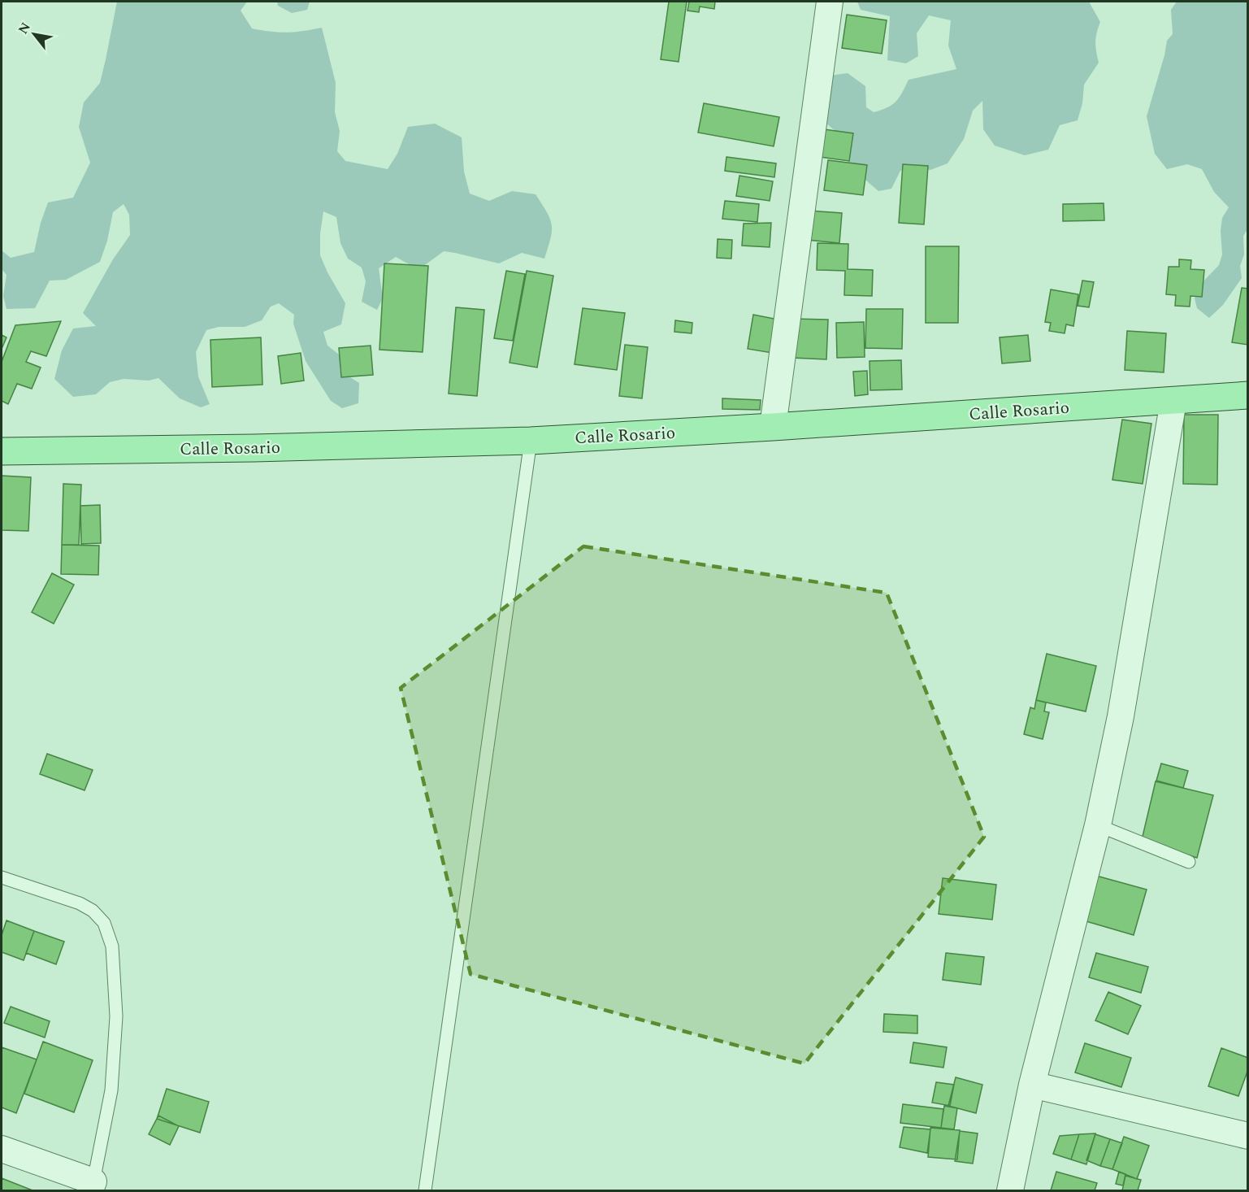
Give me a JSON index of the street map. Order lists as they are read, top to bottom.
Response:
{
  "streets": {
    "main road": ["Calle Rosario"]
  },
  "north": "top left"
}
